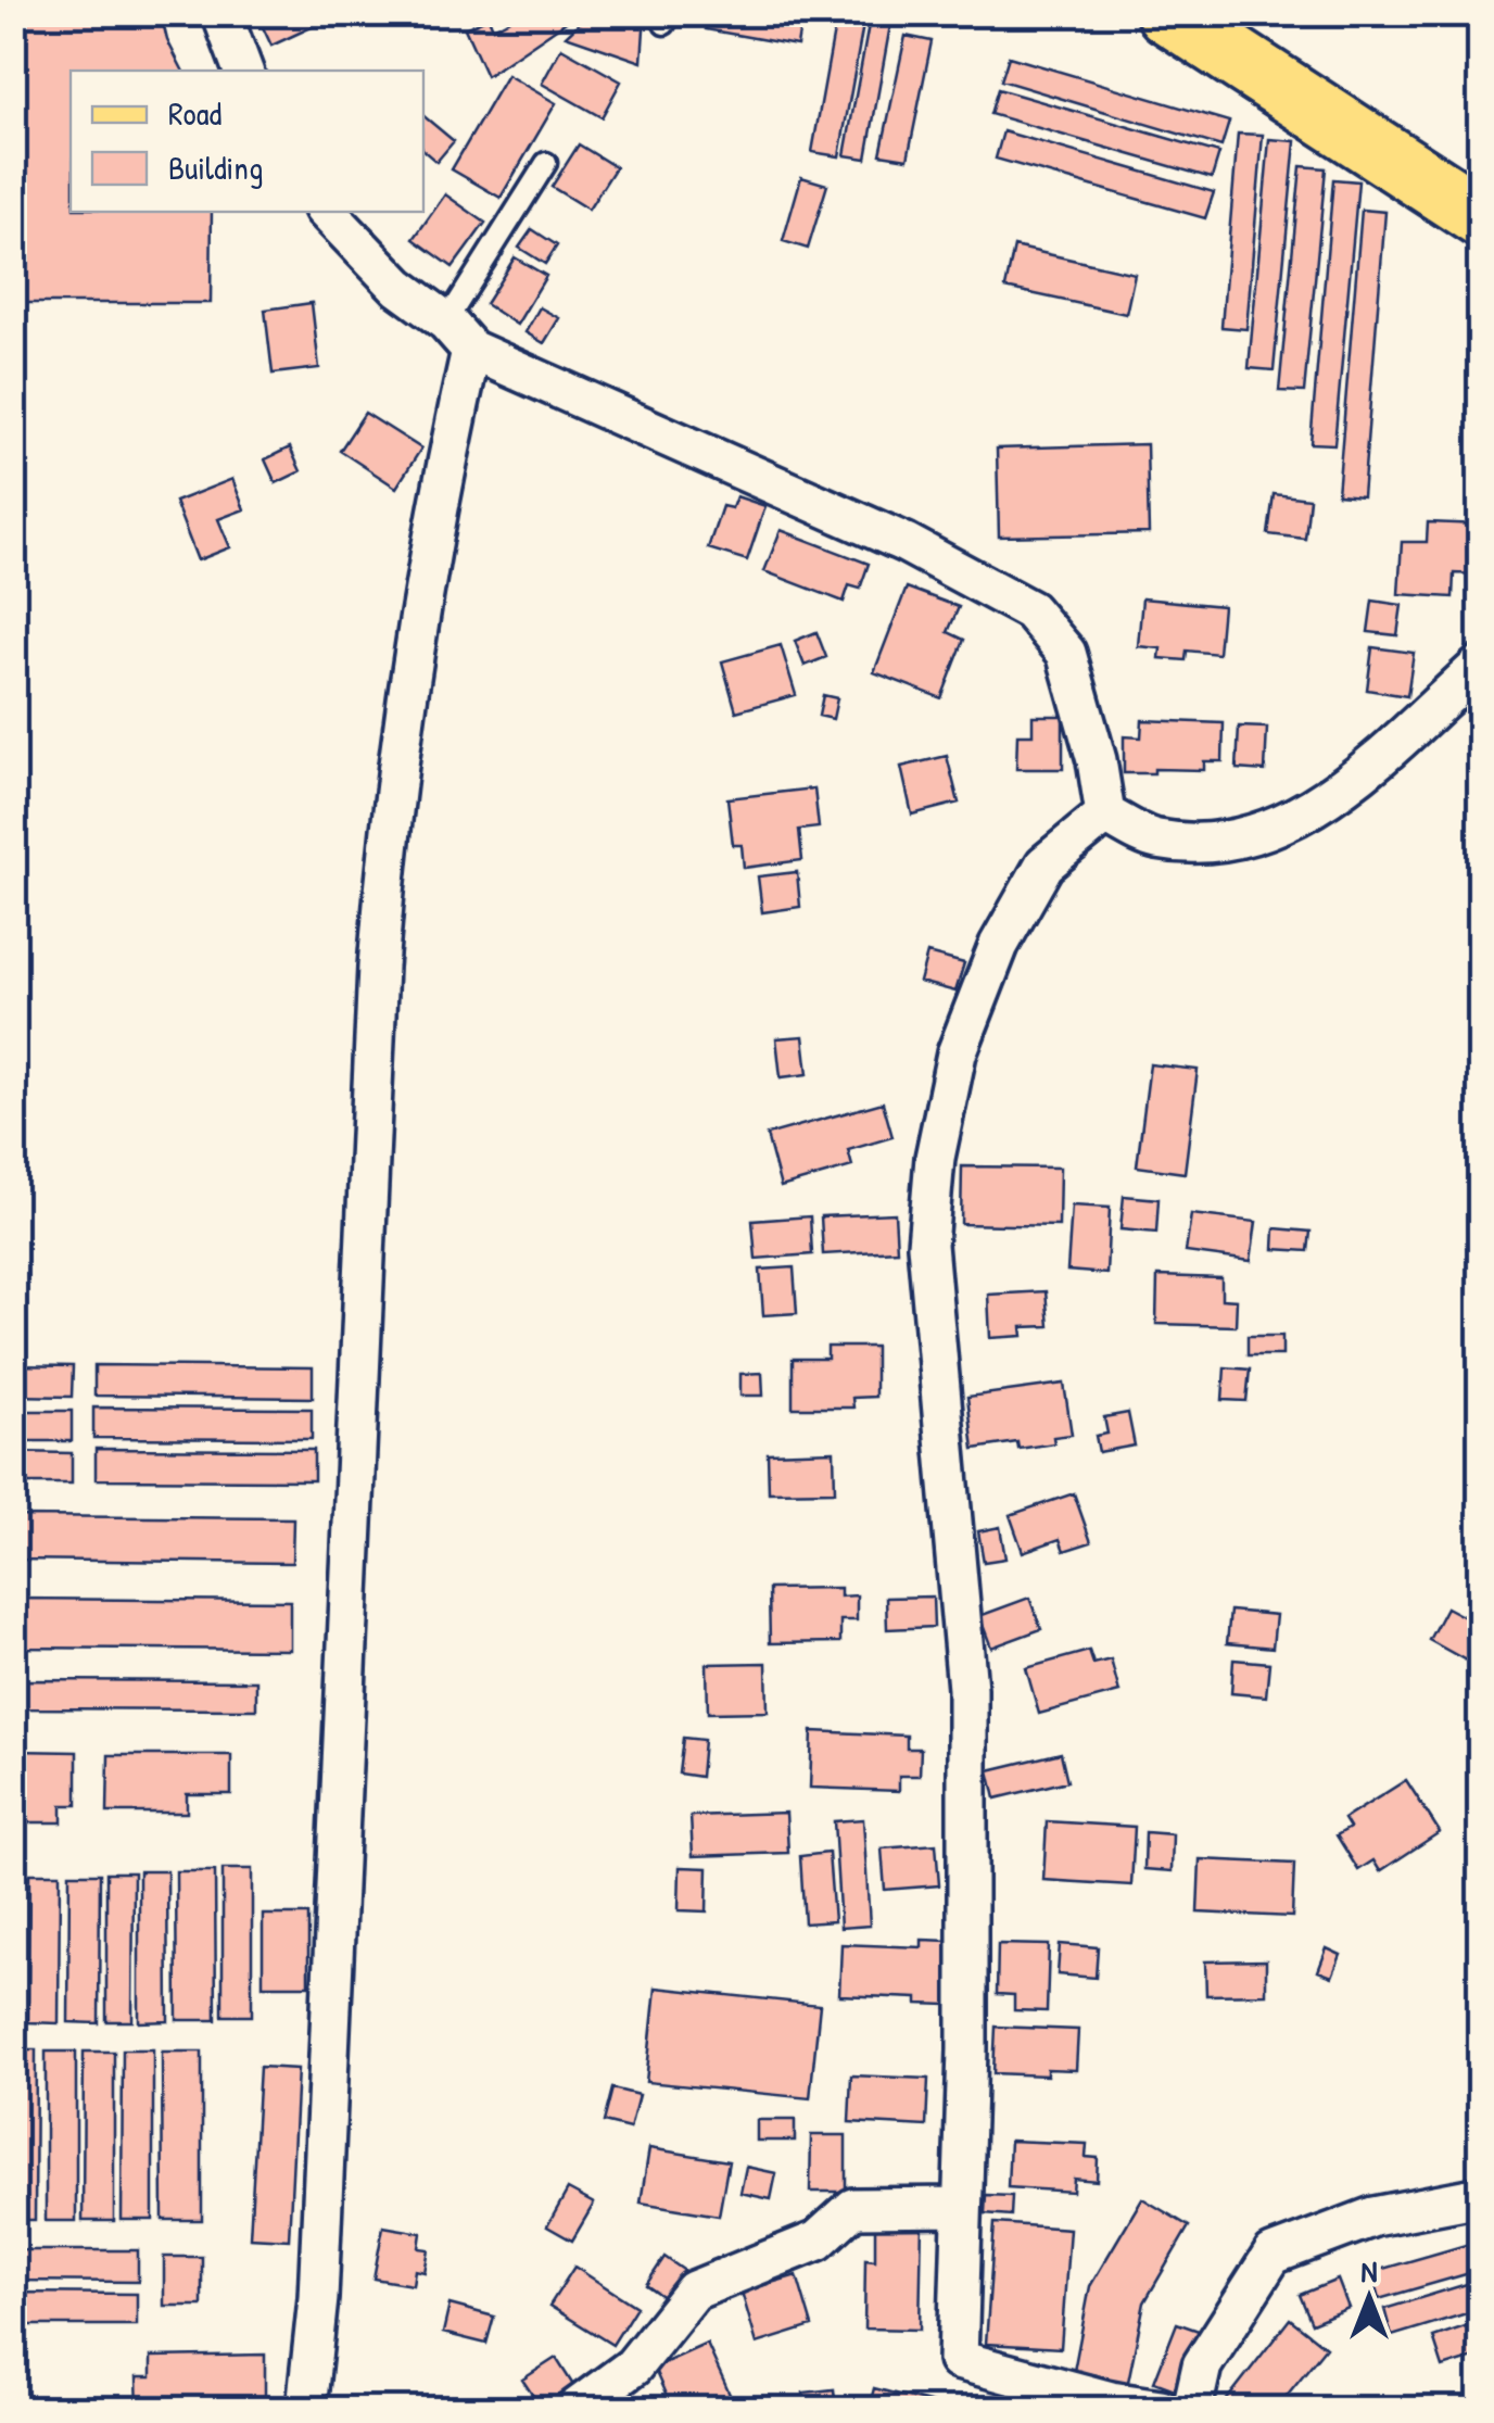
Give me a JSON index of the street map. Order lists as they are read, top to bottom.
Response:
{
  "legend": ["Road", "Building"],
  "north": "top"
}
